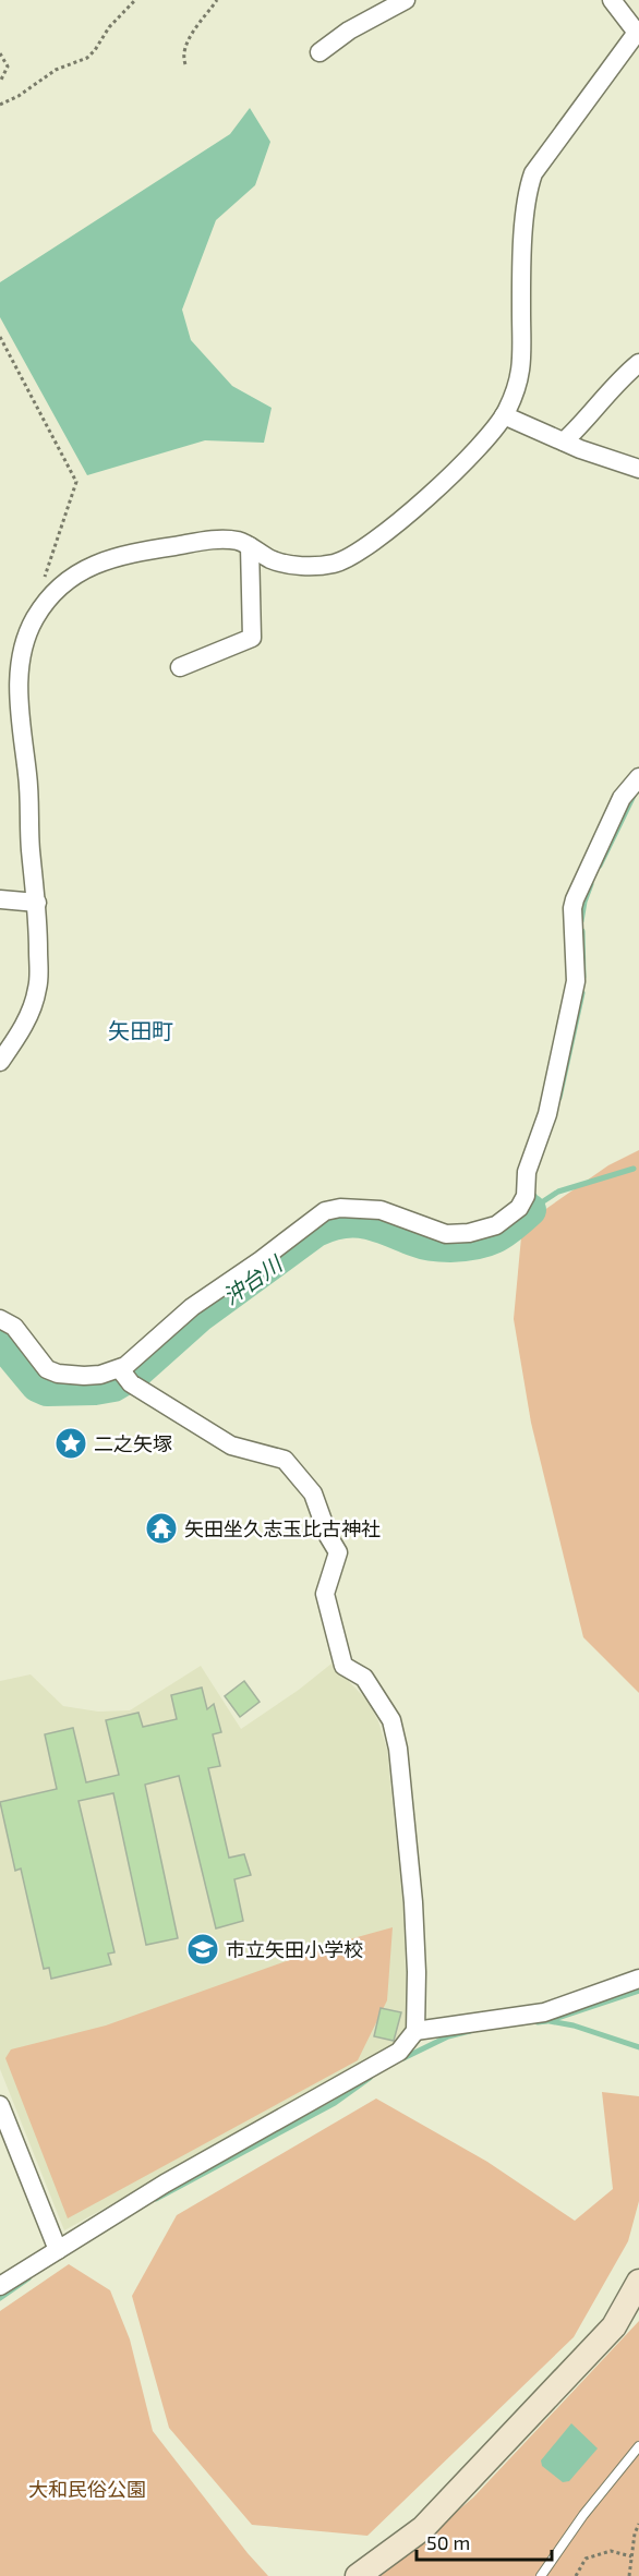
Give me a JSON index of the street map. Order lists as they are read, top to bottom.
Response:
{
  "districts": ["矢田町"],
  "water": ["沖台川"],
  "parks": ["大和民俗公園"],
  "places": {
    "place": ["二之矢塚"],
    "temple": ["矢田坐久志玉比古神社"],
    "school or university": ["市立矢田小学校"]
  },
  "scale_bar": "50 m"
}
